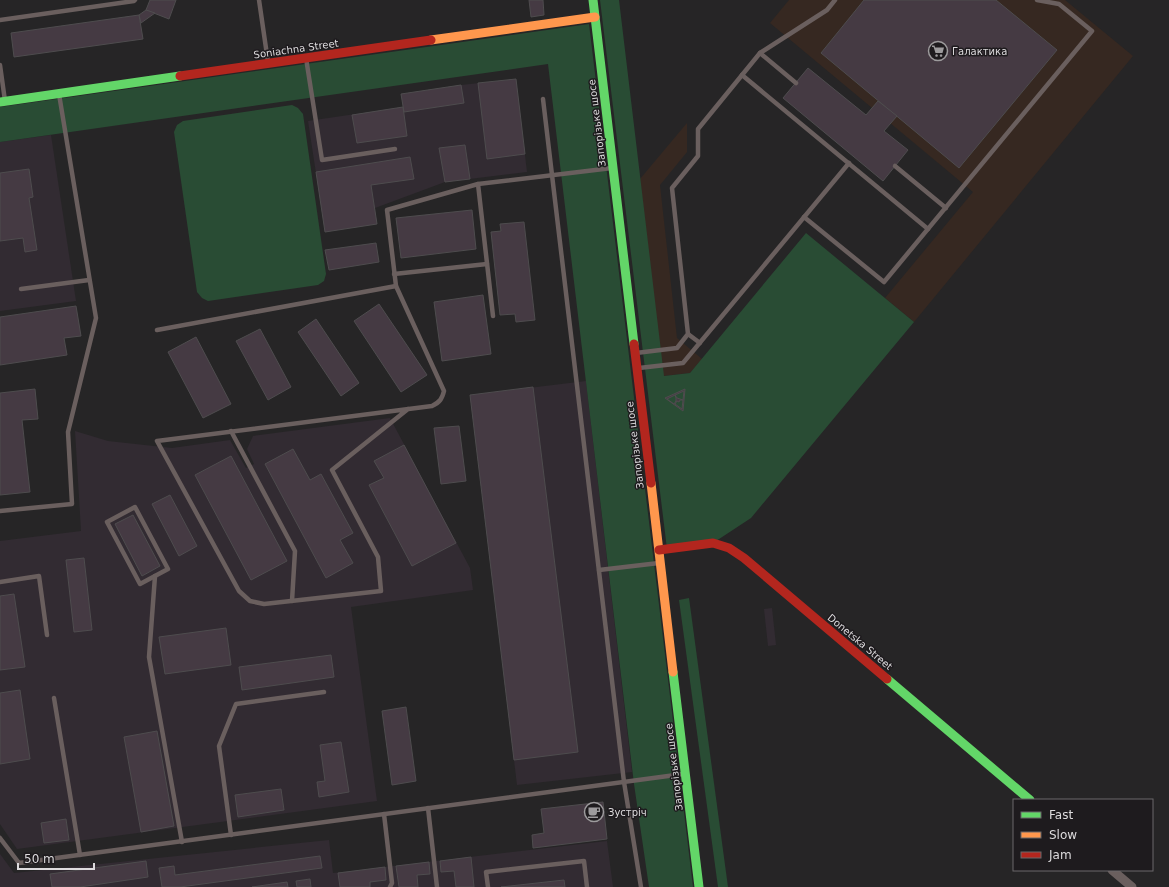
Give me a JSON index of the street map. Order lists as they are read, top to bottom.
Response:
{
  "streets": {
    "street": ["Soniachna Street", "Запорізьке шосе", "Donetska Street"]
  },
  "crossings": [
    ["Soniachna Street", "Запорізьке шосе"],
    ["Запорізьке шосе", "Donetska Street"]
  ],
  "places": {
    "supermarket": ["Галактика"],
    "cafe": ["Зустріч"]
  },
  "legend": ["Fast", "Slow", "Jam"],
  "scale_bar": "50 m"
}
